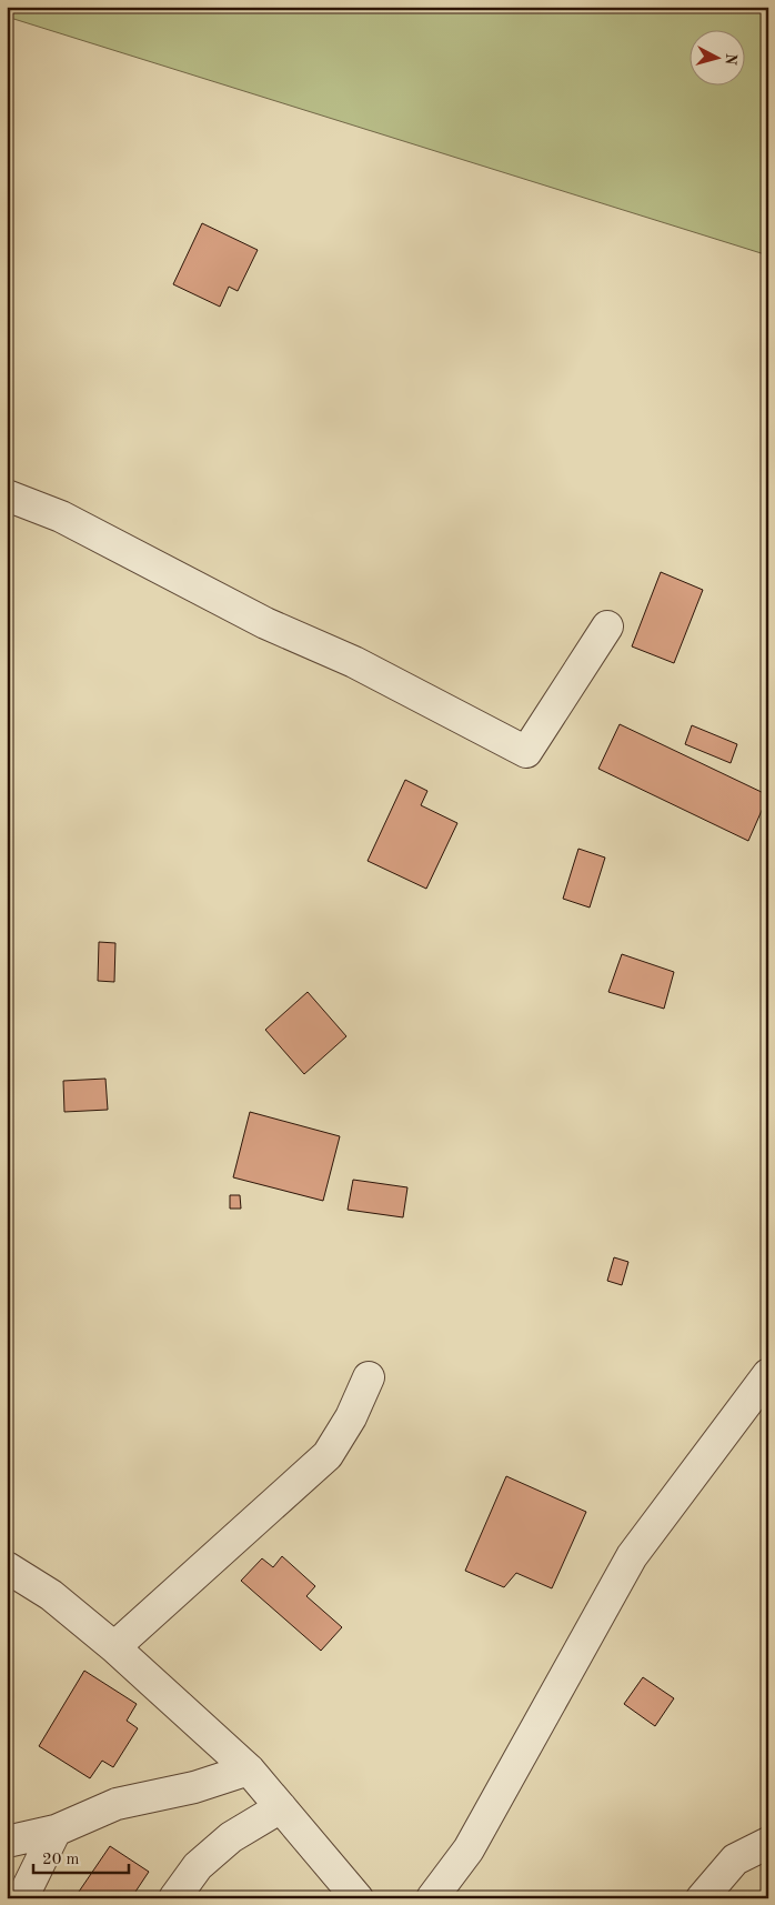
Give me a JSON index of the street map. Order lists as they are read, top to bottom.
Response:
{
  "scale_bar": "20 m",
  "north": "right"
}
